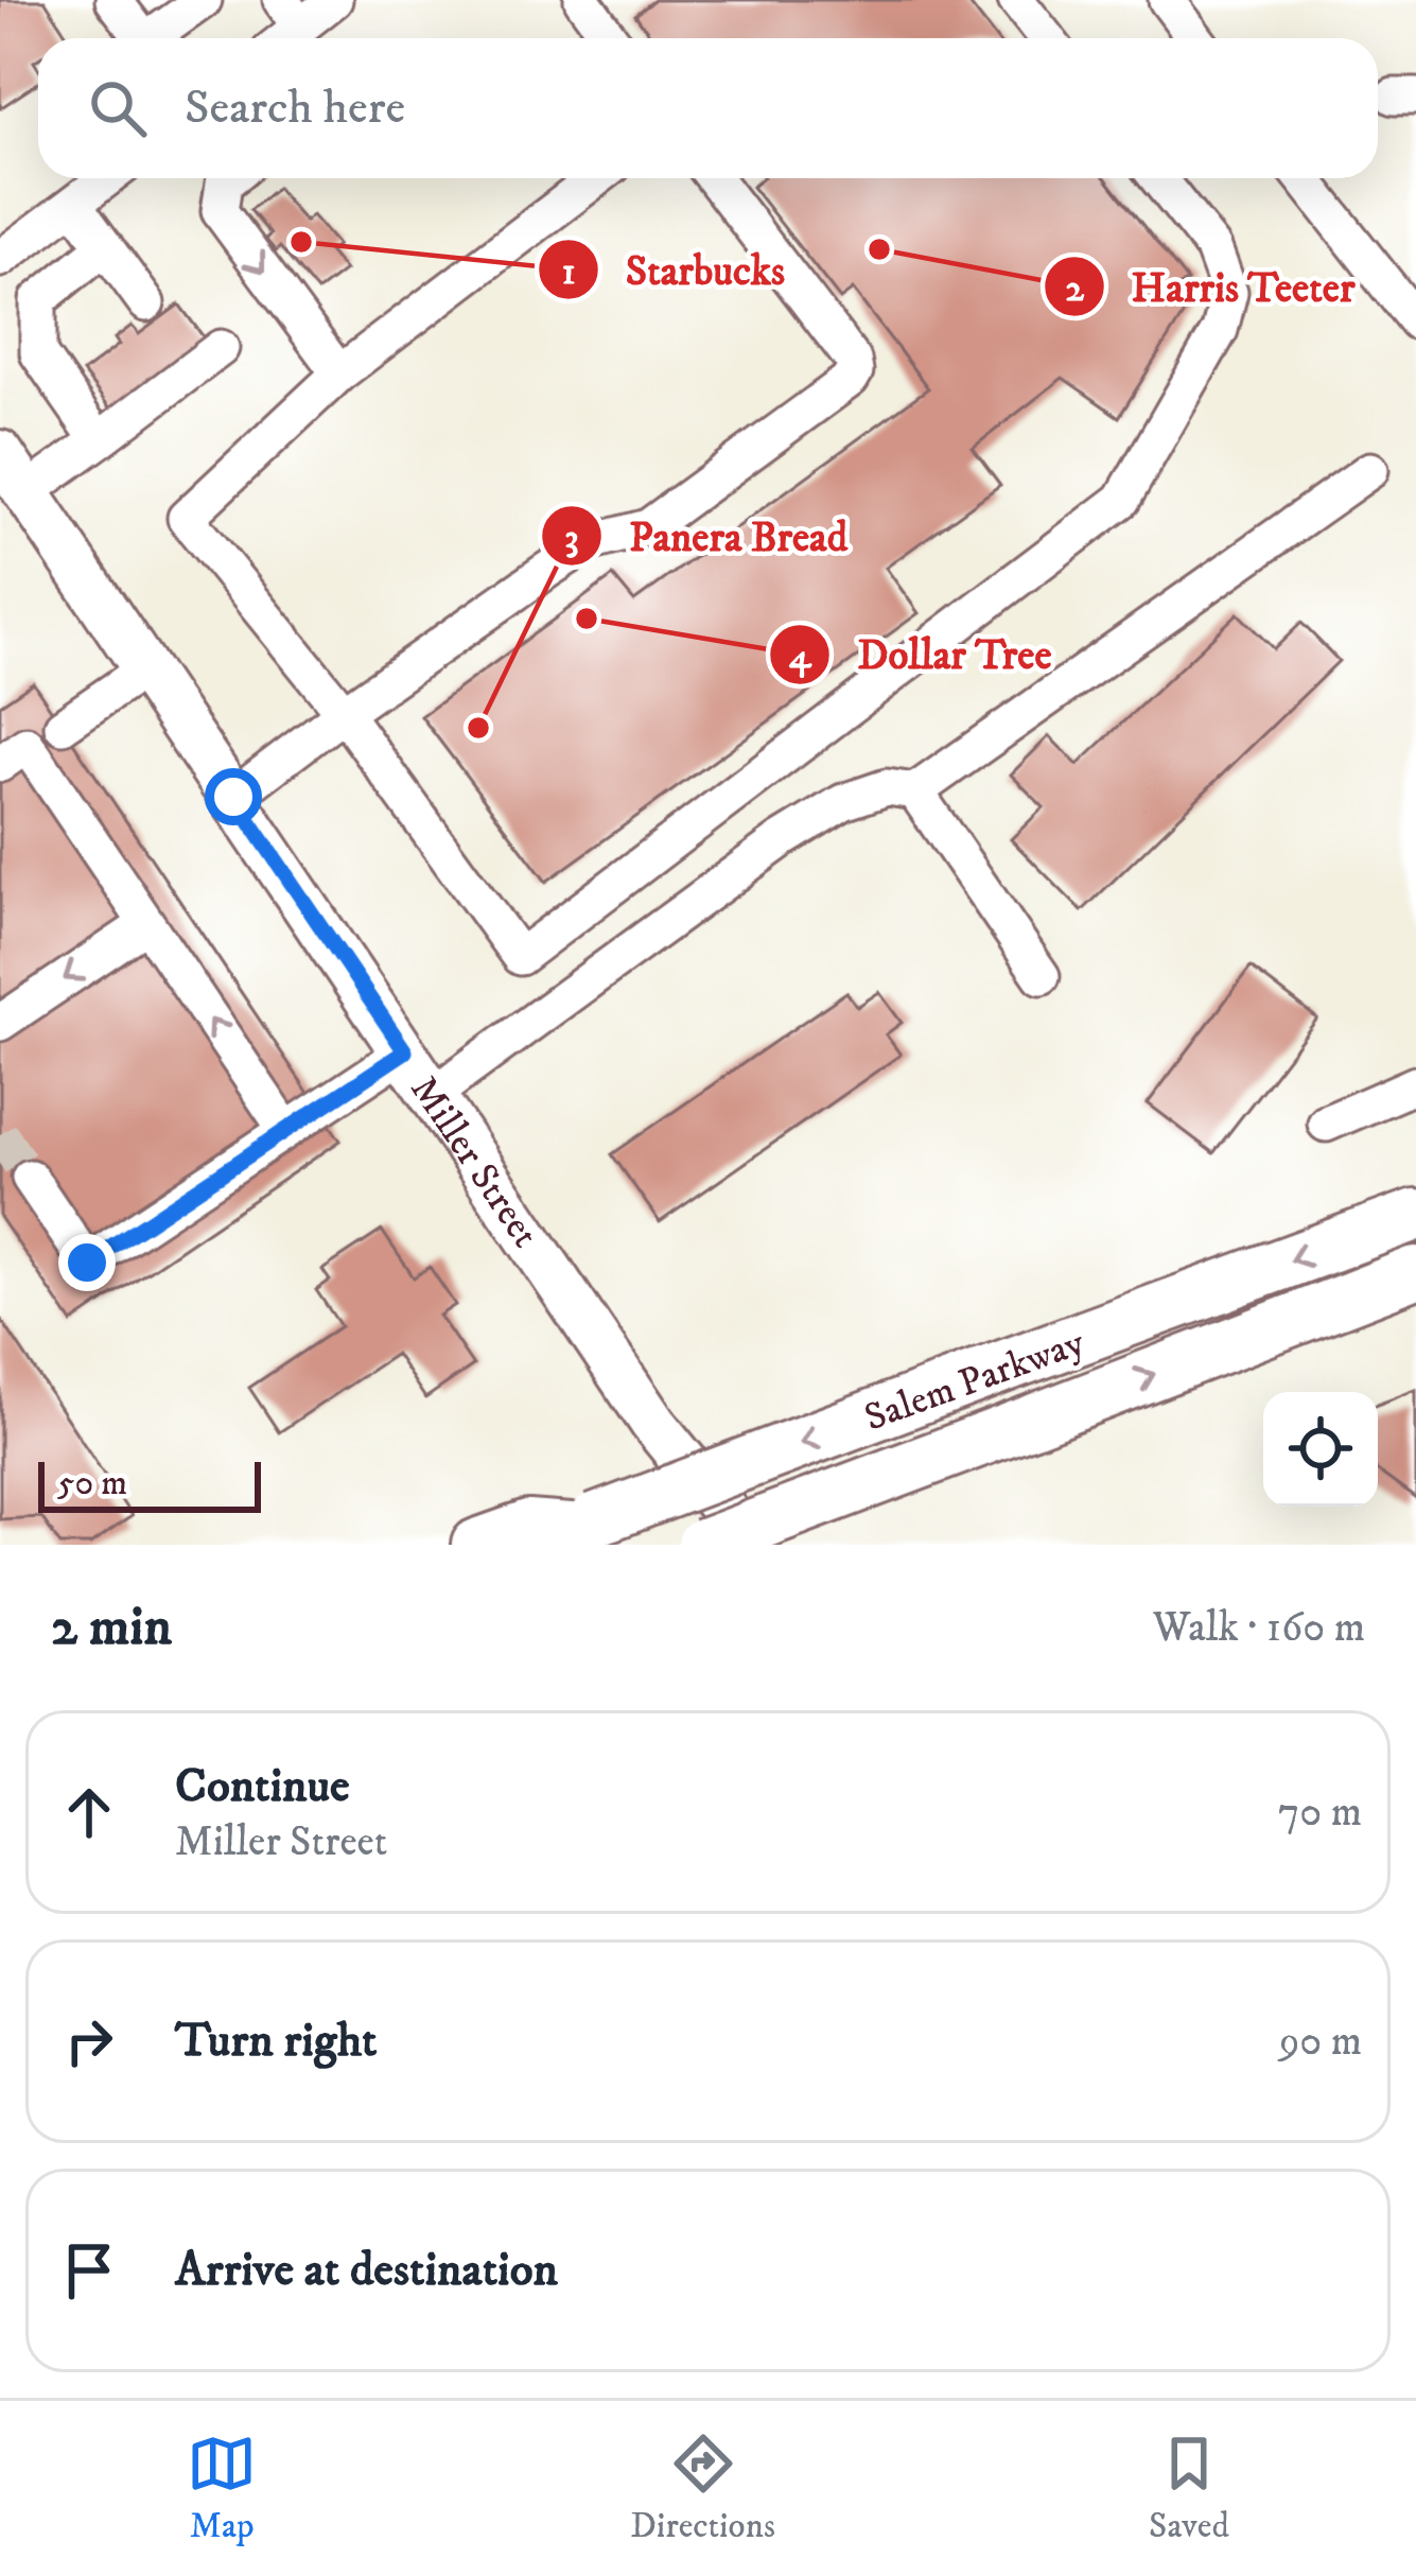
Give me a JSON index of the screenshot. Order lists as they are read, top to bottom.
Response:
{
  "streets": {
    "highway": ["Salem Parkway"],
    "main road": ["Miller Street"]
  },
  "places": [
    "Starbucks",
    "Harris Teeter",
    "Dollar Tree",
    "Panera Bread"
  ],
  "scale_bar": "50 m",
  "page": {
    "search": "Search here",
    "scale": "50 m",
    "heading": ["2 min", "Walk · 160 m"],
    "list": [
      ["Continue", "Miller Street", "70 m"],
      ["Turn right", "90 m"],
      "Arrive at destination"
    ],
    "nav": ["Map", "Directions", "Saved"]
  }
}
